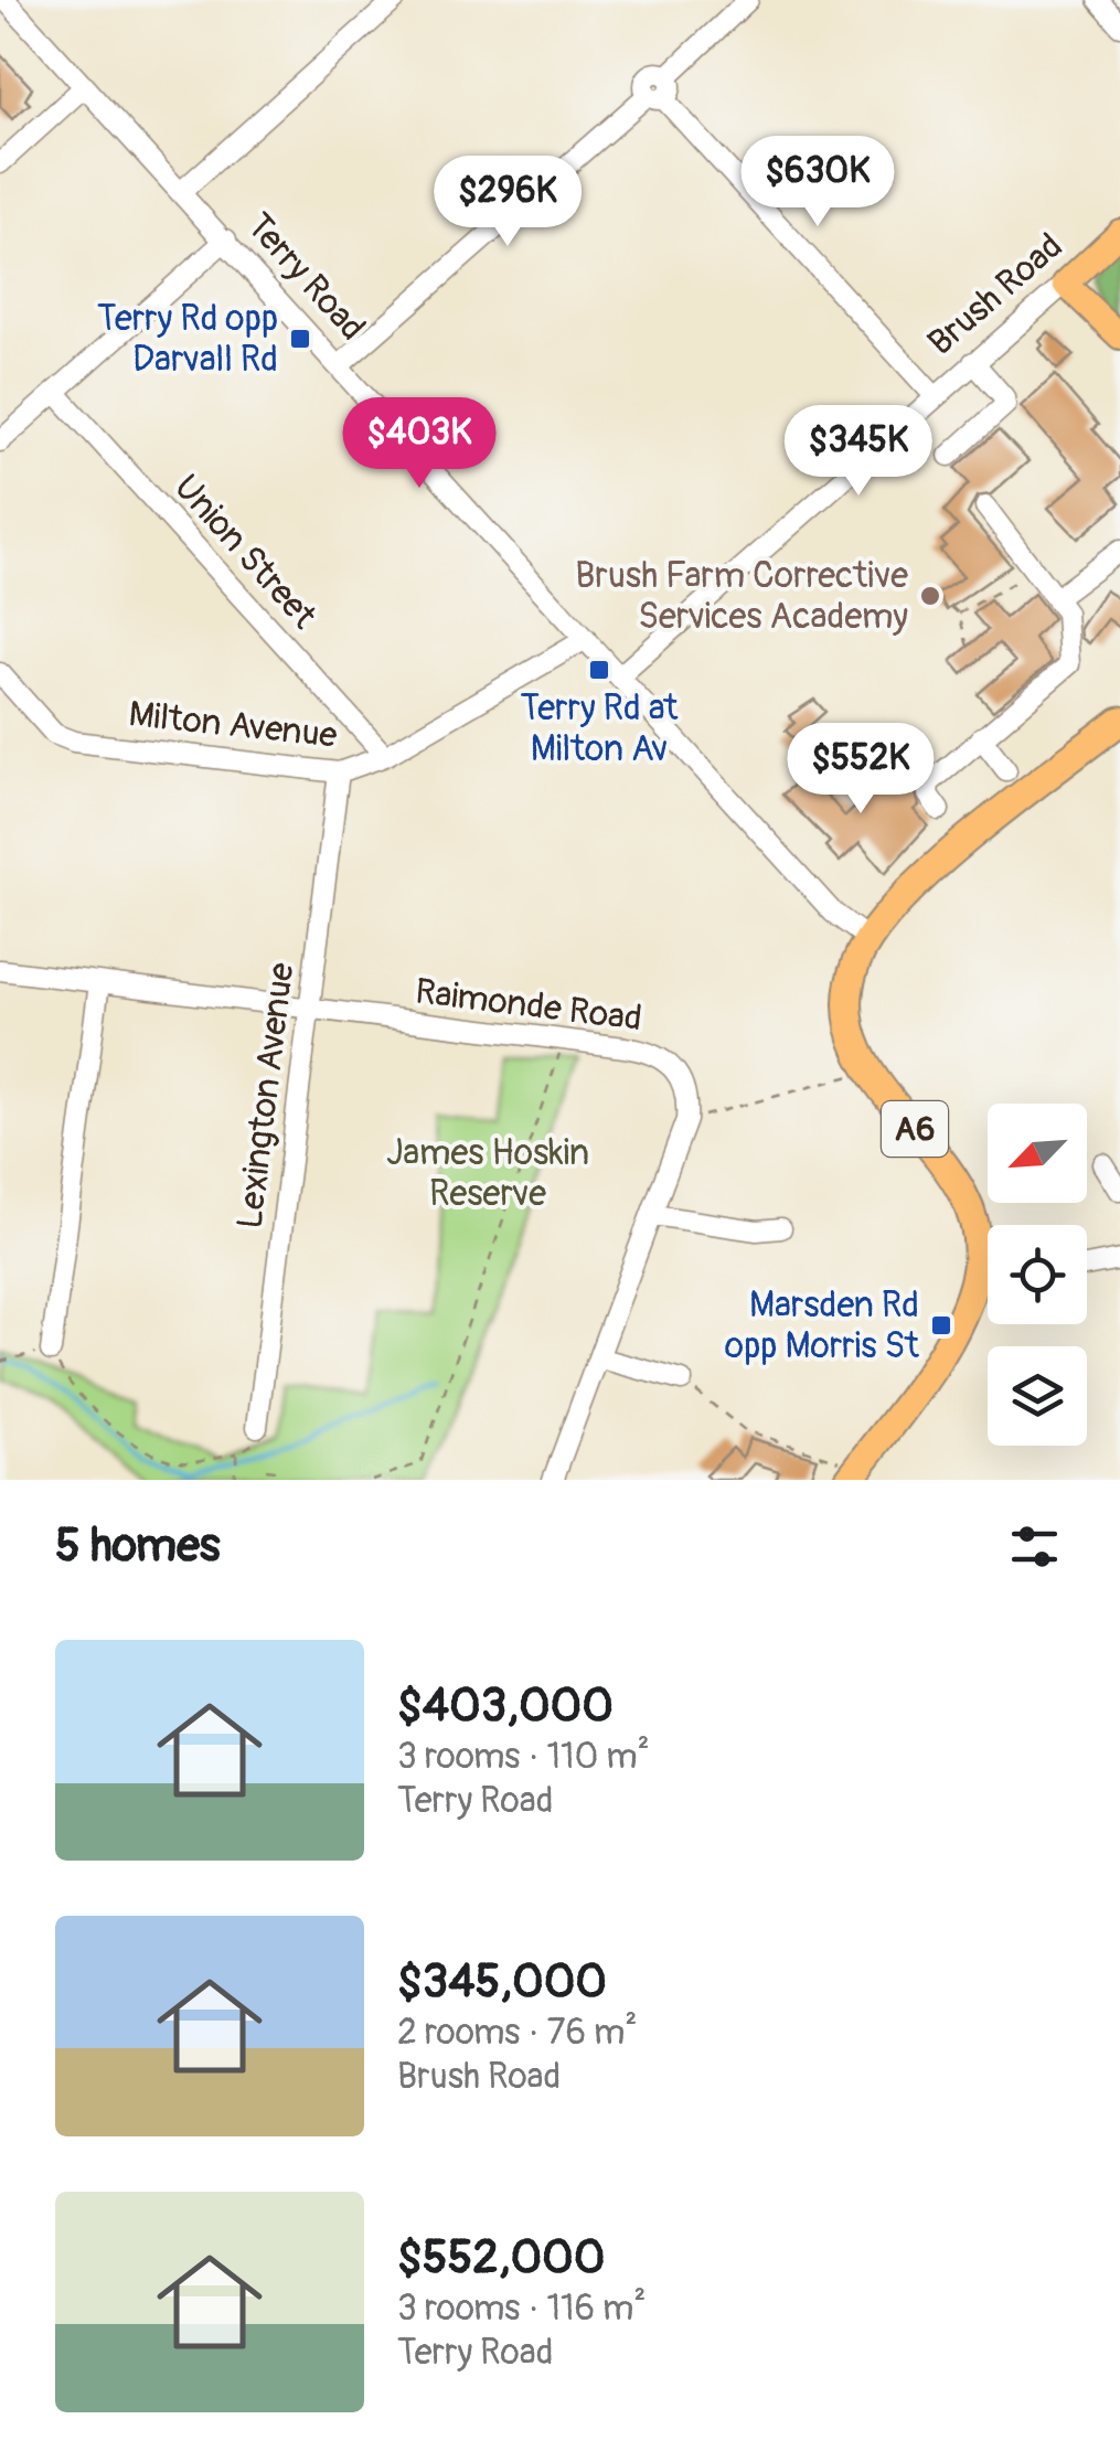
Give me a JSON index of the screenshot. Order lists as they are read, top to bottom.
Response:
{
  "streets": {
    "highway": ["A6"],
    "main road": ["Brush Road"],
    "street": [
      "Terry Road",
      "Union Street",
      "Milton Avenue",
      "Raimonde Road",
      "Lexington Avenue"
    ]
  },
  "crossings": [
    ["Terry Road", "Brush Road"],
    ["Terry Road", "Milton Avenue"],
    ["Terry Road", "A6"],
    ["Union Street", "Milton Avenue"],
    ["Milton Avenue", "Lexington Avenue"],
    ["Raimonde Road", "Lexington Avenue"]
  ],
  "parks": ["James Hoskin Reserve"],
  "places": {
    "transit": ["Terry Rd opp Darvall Rd", "Terry Rd at Milton Av", "Marsden Rd opp Morris St"],
    "other": ["Brush Farm Corrective Services Academy"]
  },
  "north": "bottom left",
  "page": {
    "price": [
      "$630K",
      "$296K",
      "$403K",
      "$345K",
      "$552K"
    ],
    "heading": "5 homes",
    "list": [
      {
        "name": "$403,000",
        "note": "3 rooms · 110 m² · Terry Road"
      },
      {
        "name": "$345,000",
        "note": "2 rooms · 76 m² · Brush Road"
      },
      {
        "name": "$552,000",
        "note": "3 rooms · 116 m² · Terry Road"
      }
    ]
  }
}
